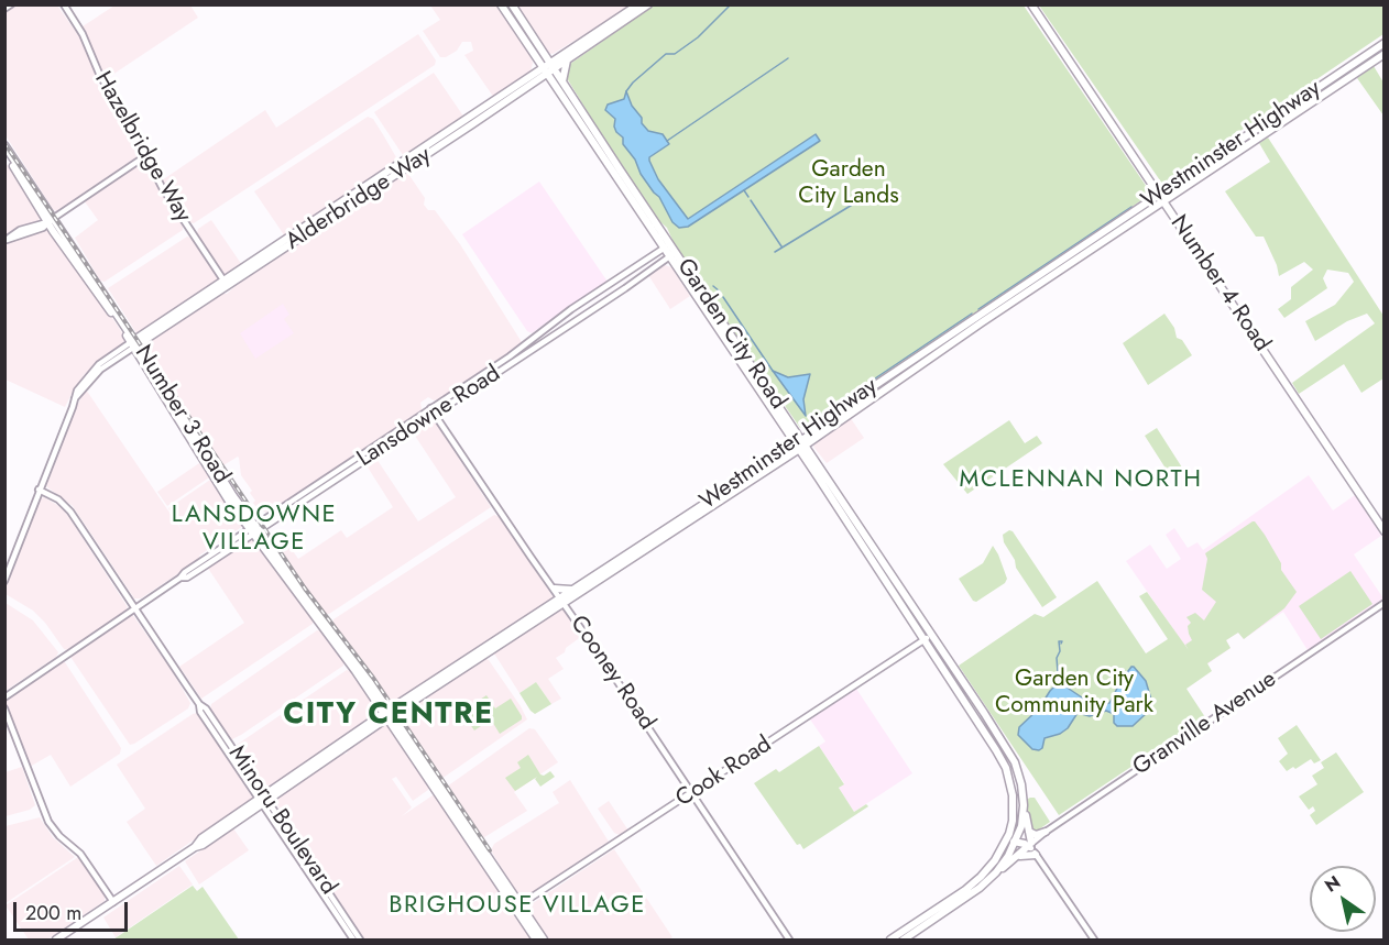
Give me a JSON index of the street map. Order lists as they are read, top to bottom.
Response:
{
  "streets": {
    "main road": [
      "Westminster Highway",
      "Alderbridge Way",
      "Number 4 Road",
      "Garden City Road",
      "Number 3 Road"
    ],
    "street": [
      "Hazelbridge Way",
      "Lansdowne Road",
      "Cooney Road",
      "Granville Avenue",
      "Cook Road",
      "Minoru Boulevard"
    ]
  },
  "crossings": [
    ["Westminster Highway", "Number 4 Road"],
    ["Westminster Highway", "Garden City Road"],
    ["Westminster Highway", "Number 3 Road"],
    ["Westminster Highway", "Cooney Road"],
    ["Westminster Highway", "Minoru Boulevard"],
    ["Hazelbridge Way", "Alderbridge Way"],
    ["Alderbridge Way", "Garden City Road"],
    ["Alderbridge Way", "Number 3 Road"],
    ["Alderbridge Way", "Minoru Boulevard"],
    ["Garden City Road", "Lansdowne Road"],
    ["Garden City Road", "Cook Road"],
    ["Number 3 Road", "Lansdowne Road"],
    ["Number 3 Road", "Cook Road"],
    ["Lansdowne Road", "Cooney Road"],
    ["Lansdowne Road", "Minoru Boulevard"],
    ["Cooney Road", "Cook Road"]
  ],
  "districts": [
    "MCLENNAN NORTH",
    "LANSDOWNE VILLAGE",
    "CITY CENTRE",
    "BRIGHOUSE VILLAGE"
  ],
  "parks": ["Garden City Lands", "Garden City Community Park"],
  "scale_bar": "200 m",
  "north": "top left"
}
